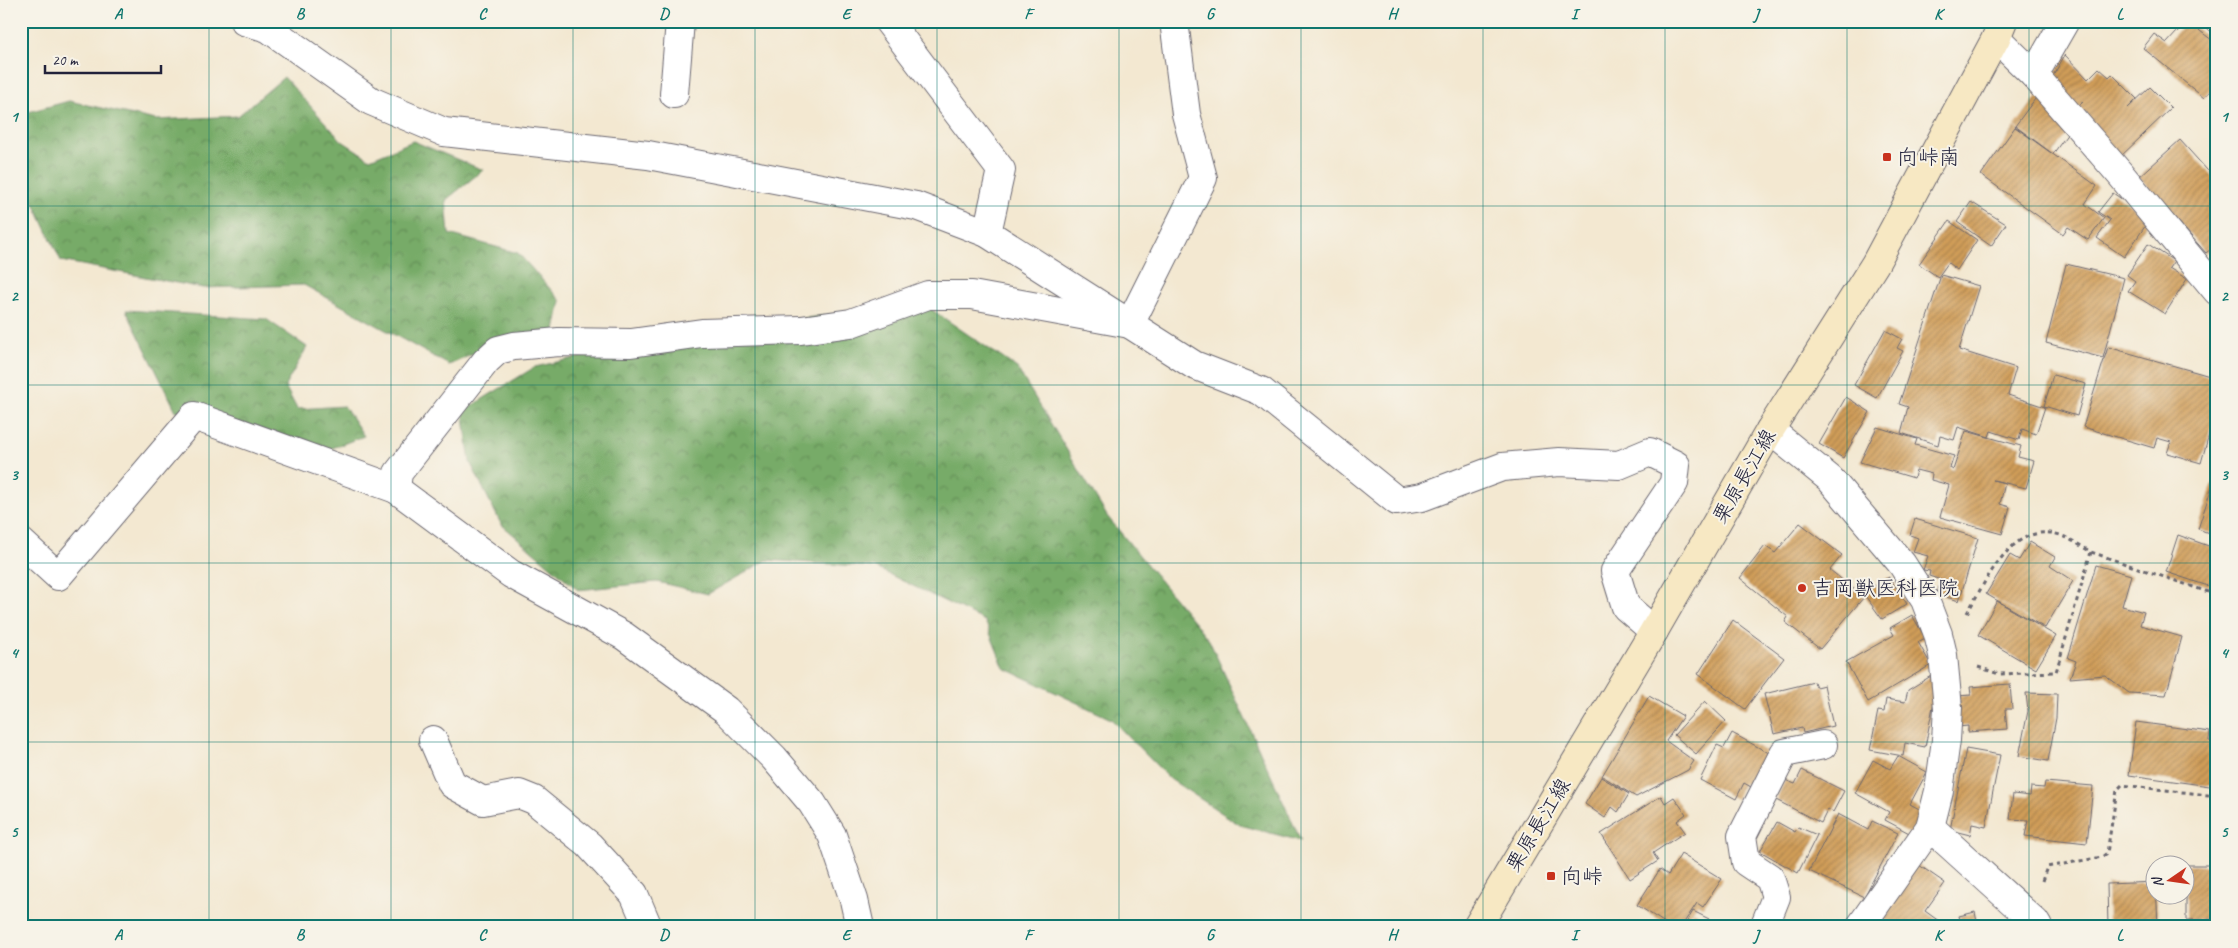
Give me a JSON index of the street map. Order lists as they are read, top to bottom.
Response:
{
  "streets": {
    "main road": ["栗原長江線"]
  },
  "places": {
    "transit": ["向峠南", "向峠"],
    "other": ["吉岡獣医科医院"]
  },
  "scale_bar": "20 m",
  "north": "left",
  "grid": {
    "columns": [
      "A",
      "B",
      "C",
      "D",
      "E",
      "F",
      "G",
      "H",
      "I",
      "J",
      "K",
      "L"
    ],
    "rows": [
      "1",
      "2",
      "3",
      "4",
      "5"
    ]
  }
}
